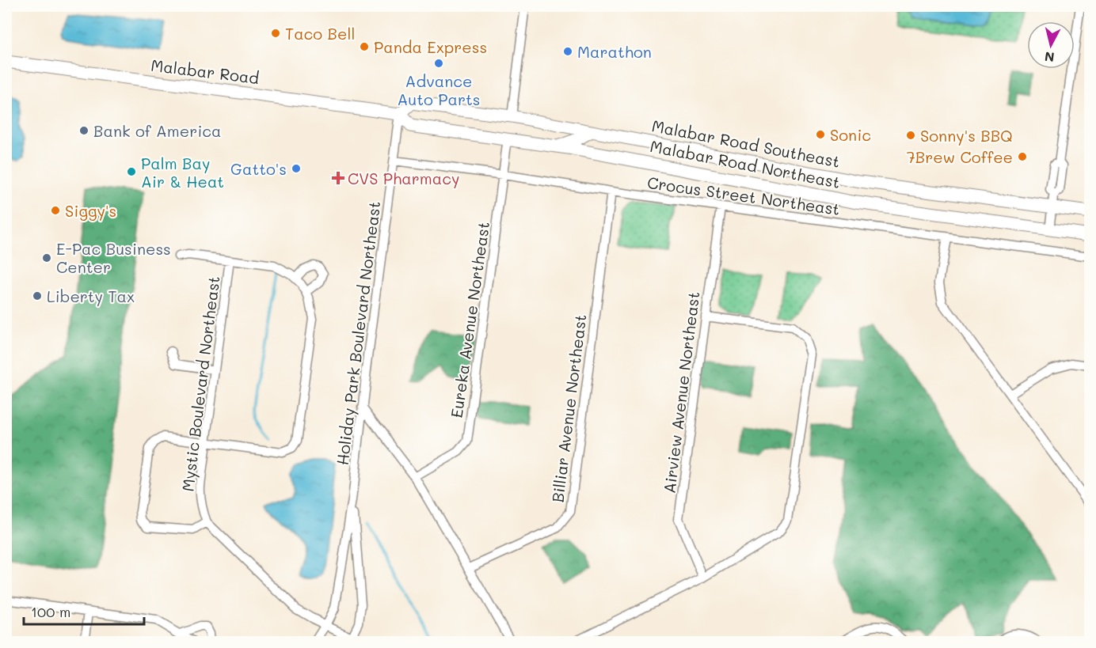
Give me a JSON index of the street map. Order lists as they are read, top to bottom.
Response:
{
  "streets": {
    "main road": ["Malabar Road", "Malabar Road Southeast", "Malabar Road Northeast"],
    "street": [
      "Crocus Street Northeast",
      "Eureka Avenue Northeast",
      "Holiday Park Boulevard Northeast",
      "Mystic Boulevard Northeast",
      "Airview Avenue Northeast",
      "Billiar Avenue Northeast"
    ]
  },
  "crossings": [
    ["Malabar Road", "Malabar Road Southeast"],
    ["Malabar Road", "Malabar Road Northeast"],
    ["Malabar Road", "Holiday Park Boulevard Northeast"],
    ["Malabar Road Southeast", "Malabar Road Northeast"],
    ["Malabar Road Southeast", "Holiday Park Boulevard Northeast"],
    ["Malabar Road Northeast", "Eureka Avenue Northeast"],
    ["Malabar Road Northeast", "Holiday Park Boulevard Northeast"],
    ["Crocus Street Northeast", "Eureka Avenue Northeast"],
    ["Crocus Street Northeast", "Holiday Park Boulevard Northeast"],
    ["Crocus Street Northeast", "Airview Avenue Northeast"],
    ["Crocus Street Northeast", "Billiar Avenue Northeast"],
    ["Holiday Park Boulevard Northeast", "Mystic Boulevard Northeast"]
  ],
  "places": {
    "other": [
      "Taco Bell",
      "Panda Express",
      "Marathon",
      "Advance Auto Parts",
      "Bank of America",
      "Sonic",
      "Sonny's BBQ",
      "7Brew Coffee",
      "Gatto's",
      "Palm Bay Air & Heat",
      "Siggy's",
      "E-Pac Business Center",
      "Liberty Tax"
    ],
    "health": ["CVS Pharmacy"]
  },
  "scale_bar": "100 m",
  "north": "bottom"
}
